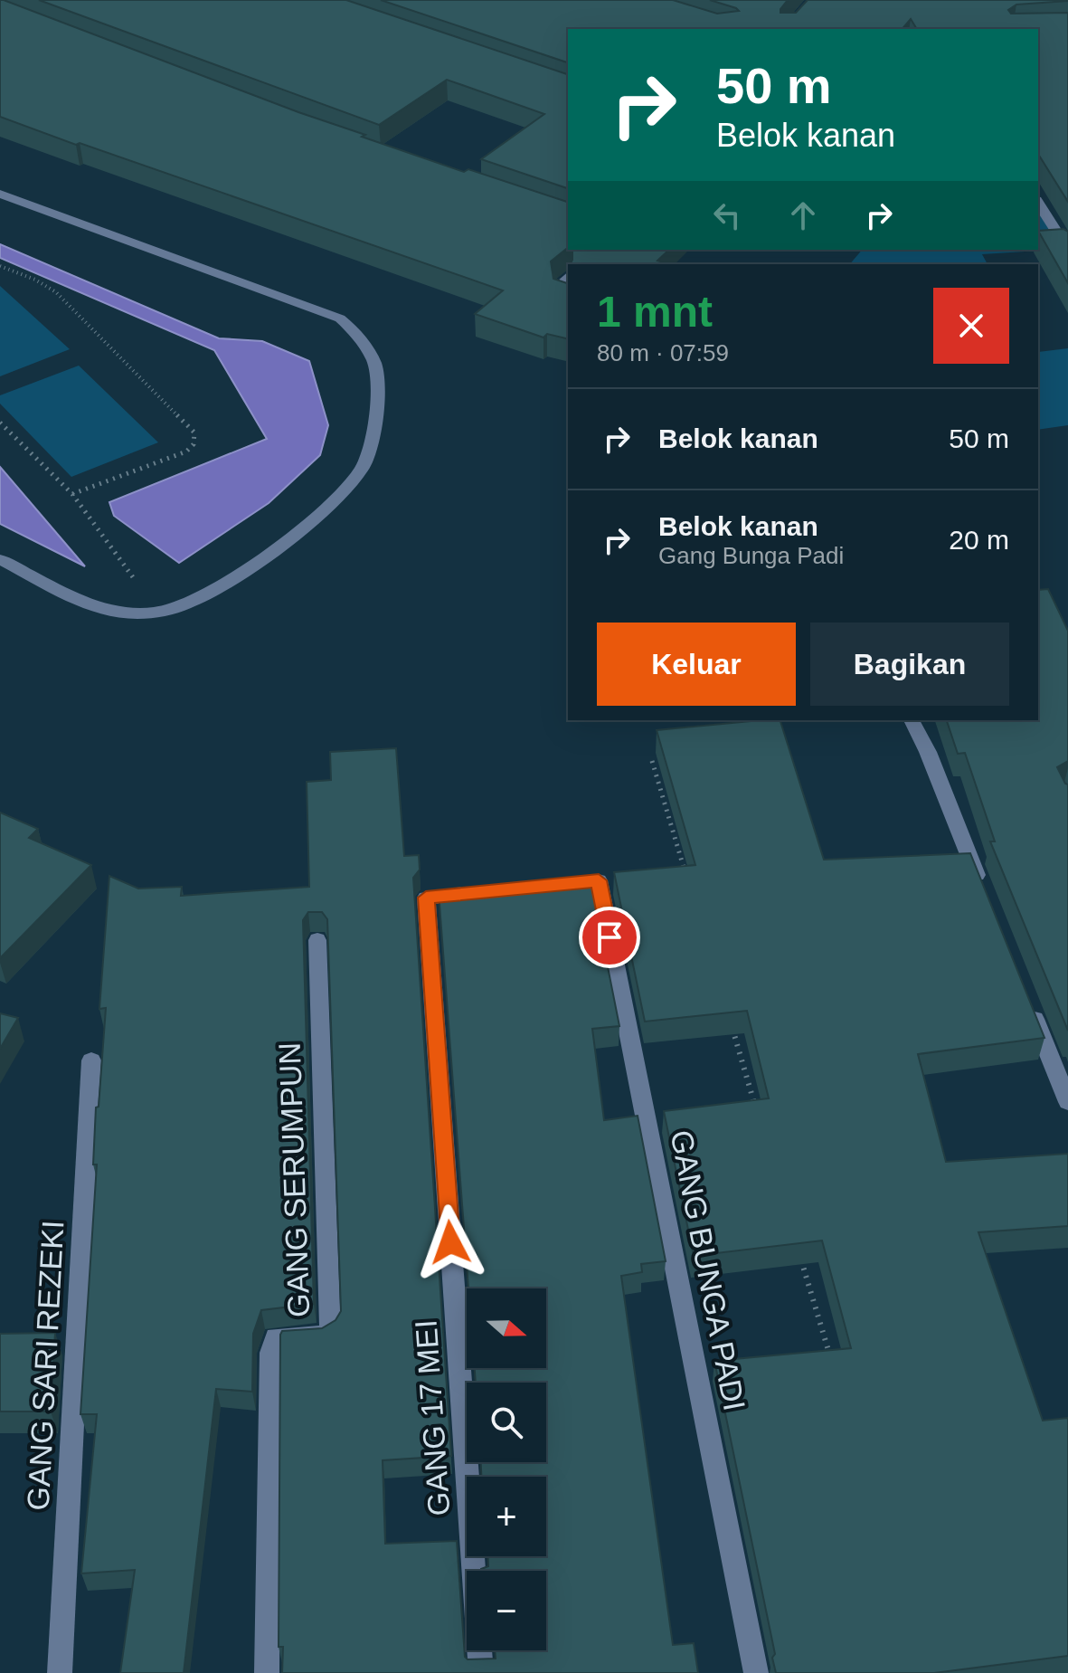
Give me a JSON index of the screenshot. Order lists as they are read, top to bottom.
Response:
{
  "streets": {
    "street": [
      "GANG SERUMPUN",
      "GANG BUNGA PADI",
      "GANG SARI REZEKI",
      "GANG 17 MEI"
    ]
  },
  "crossings": [
    ["GANG BUNGA PADI", "GANG 17 MEI"]
  ],
  "north": "right",
  "page": {
    "turn": ["50 m", "Belok kanan"],
    "heading": ["1 mnt", "80 m · 07:59"],
    "list": [
      {
        "name": "Belok kanan",
        "value": "50 m"
      },
      {
        "name": "Belok kanan",
        "note": "Gang Bunga Padi",
        "value": "20 m"
      }
    ],
    "buttons": ["Keluar", "Bagikan"],
    "map_buttons": ["+", "−"]
  }
}
